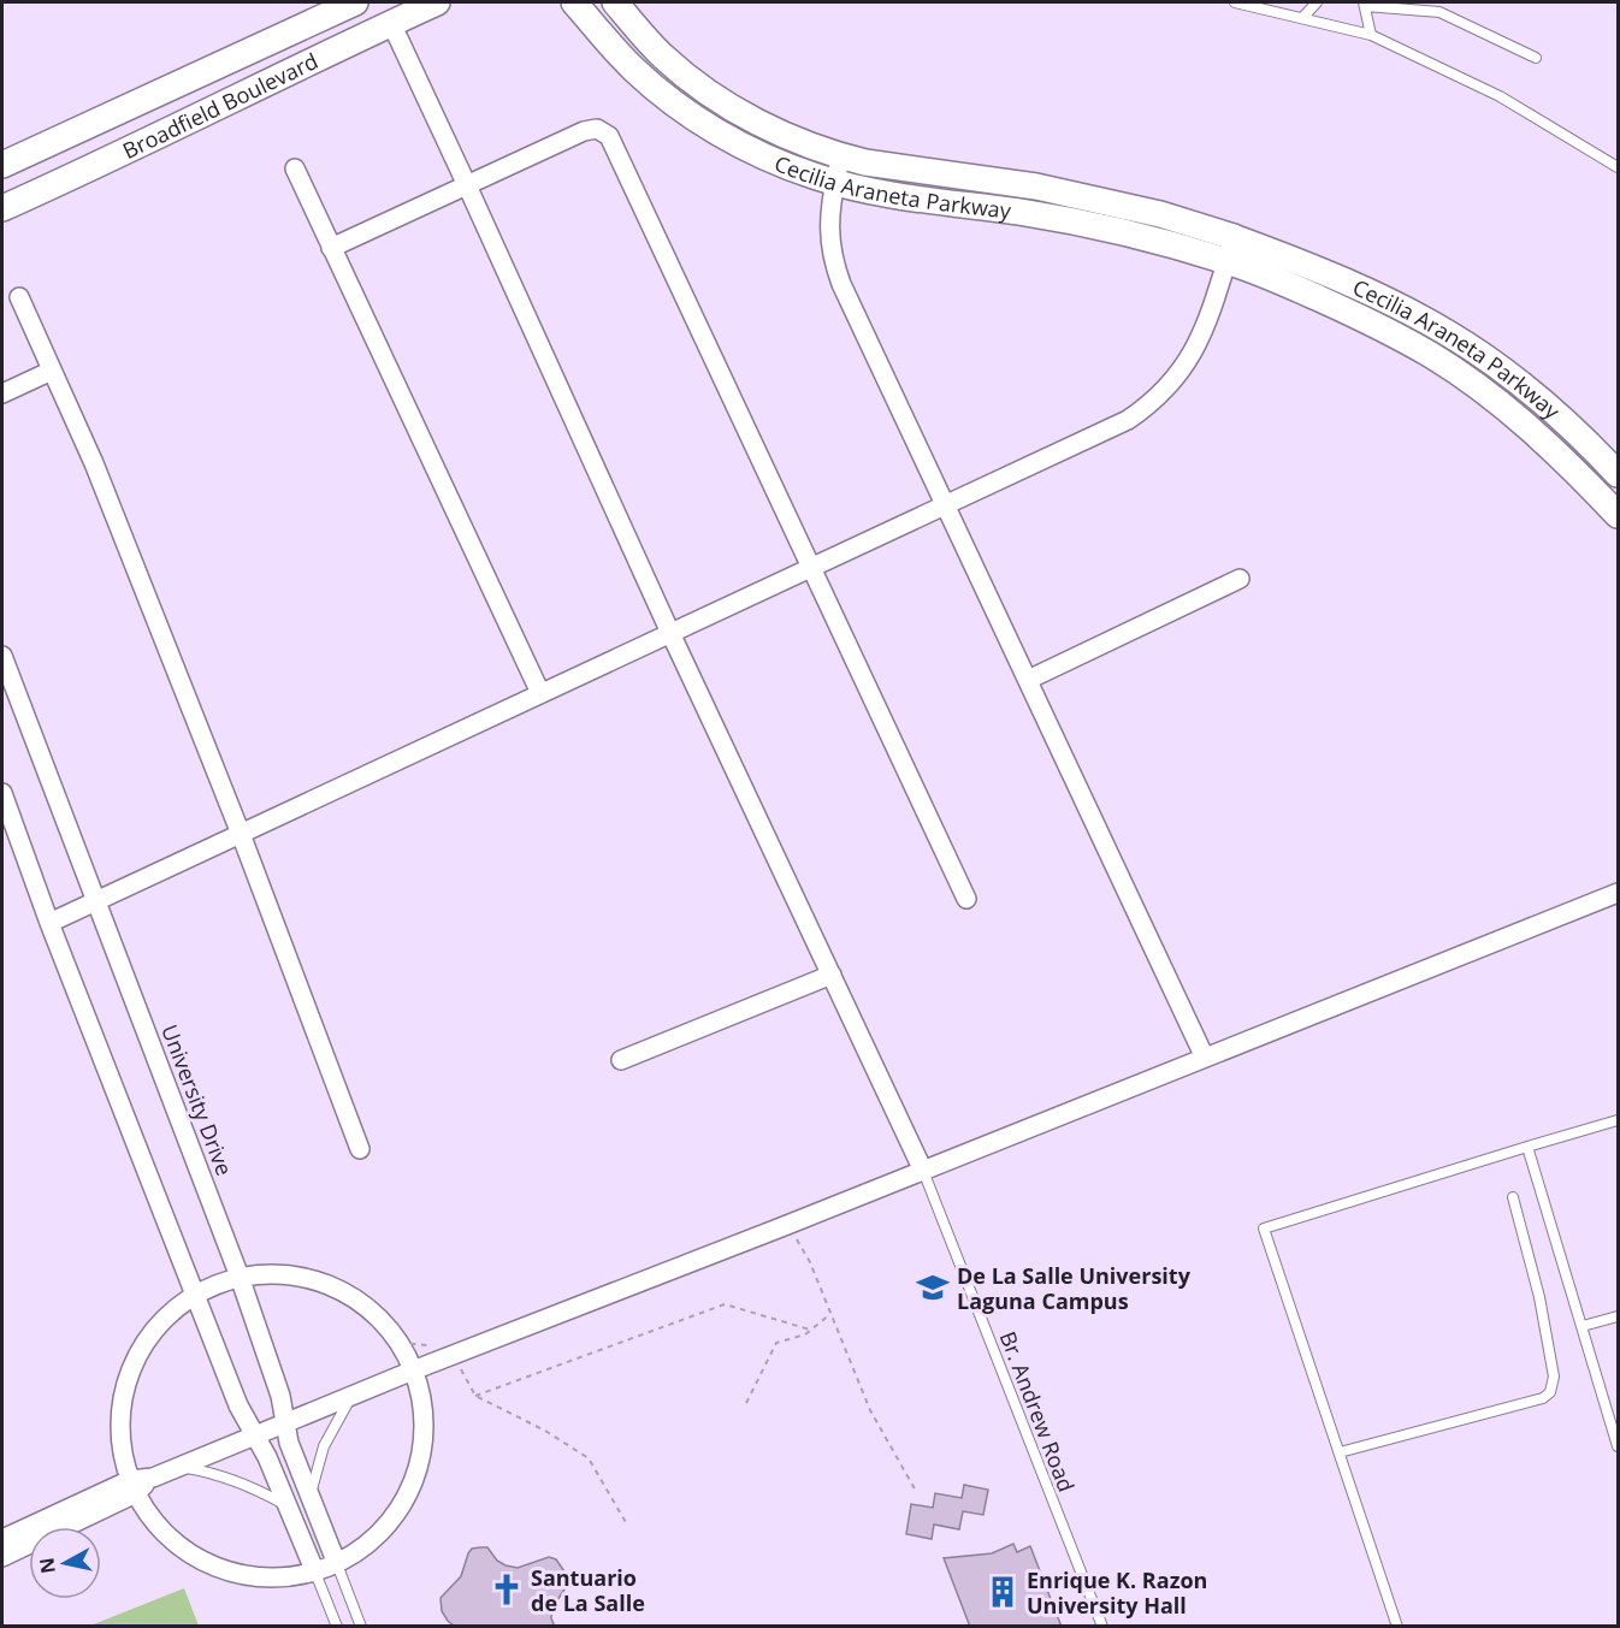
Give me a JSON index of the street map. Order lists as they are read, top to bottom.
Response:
{
  "streets": {
    "street": ["Broadfield Boulevard", "Cecilia Araneta Parkway", "University Drive"],
    "lane": ["Br. Andrew Road"]
  },
  "places": {
    "school or university": ["De La Salle University Laguna Campus"],
    "church": ["Santuario de La Salle"],
    "building": ["Enrique K. Razon University Hall"]
  },
  "north": "left"
}
